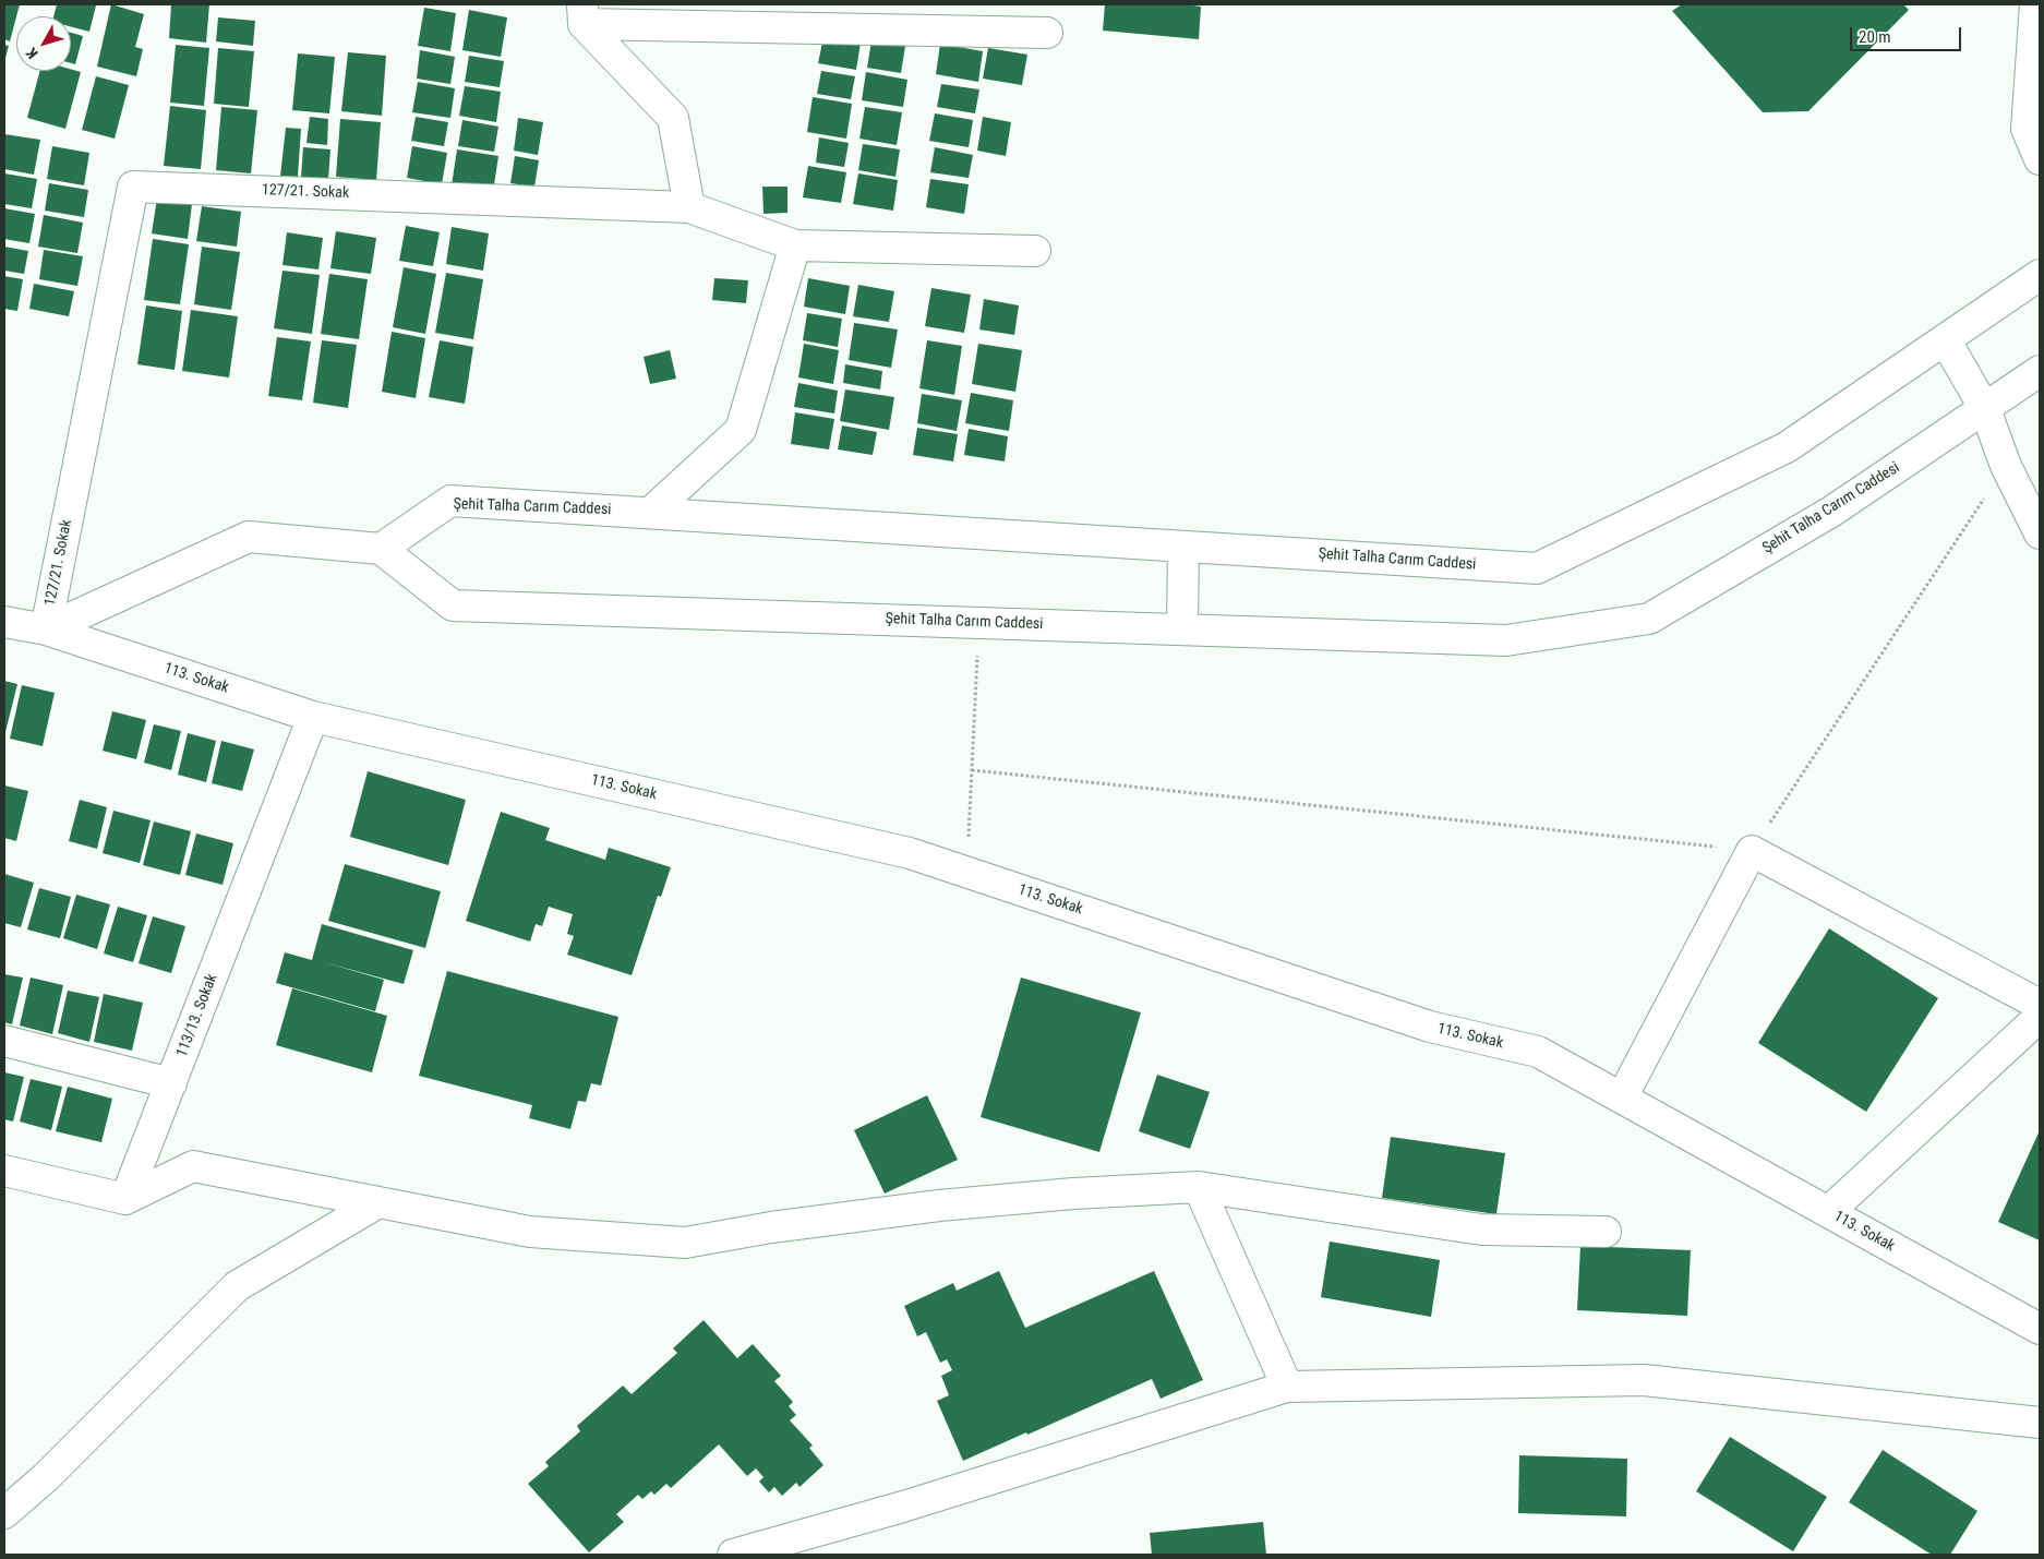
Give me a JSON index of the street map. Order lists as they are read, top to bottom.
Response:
{
  "streets": {
    "street": [
      "127/21. Sokak",
      "Şehit Talha Carım Caddesi",
      "113. Sokak",
      "113/13. Sokak"
    ]
  },
  "crossings": [
    ["127/21. Sokak", "113. Sokak"],
    ["113. Sokak", "113/13. Sokak"]
  ],
  "scale_bar": "20 m",
  "north": "bottom left"
}
